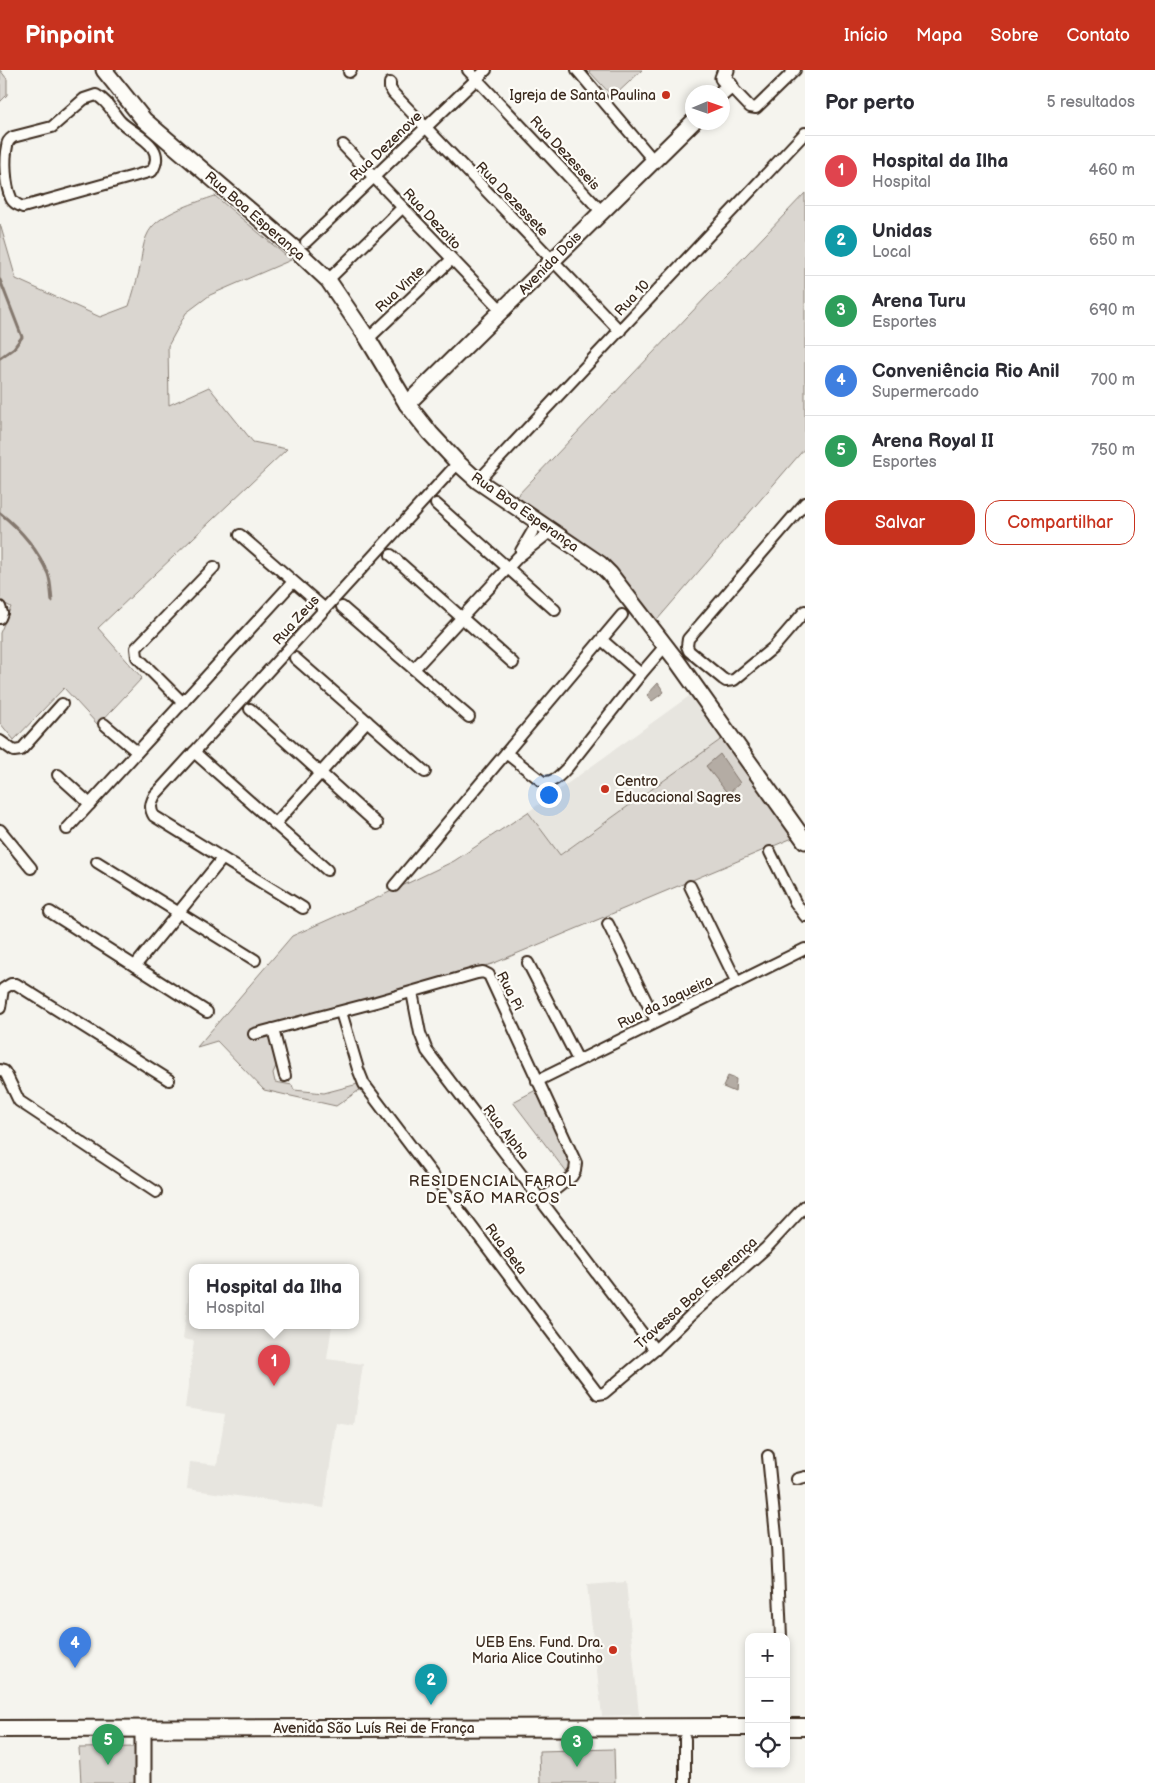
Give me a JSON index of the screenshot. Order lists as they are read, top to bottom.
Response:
{
  "streets": {
    "main road": ["Rua Boa Esperança", "Avenida Dois", "Avenida São Luís Rei de França"],
    "street": [
      "Rua Dezenove",
      "Rua Dezesseis",
      "Rua Dezessete",
      "Rua Dezoito",
      "Rua Vinte",
      "Rua 10",
      "Rua Zeus",
      "Rua Pi",
      "Rua da Jaqueira",
      "Rua Alpha",
      "Rua Beta",
      "Travessa Boa Esperança"
    ]
  },
  "crossings": [
    ["Rua Dezenove", "Rua Dezesseis"],
    ["Rua Dezenove", "Rua Dezessete"],
    ["Rua Dezenove", "Rua Dezoito"],
    ["Rua Dezesseis", "Avenida Dois"],
    ["Rua Dezessete", "Avenida Dois"],
    ["Rua Dezessete", "Rua 10"],
    ["Rua Boa Esperança", "Avenida Dois"],
    ["Rua Boa Esperança", "Rua Vinte"],
    ["Rua Boa Esperança", "Rua 10"],
    ["Rua Boa Esperança", "Rua Zeus"],
    ["Rua Dezoito", "Avenida Dois"],
    ["Rua Dezoito", "Rua Vinte"],
    ["Rua Pi", "Rua da Jaqueira"],
    ["Rua Pi", "Rua Alpha"],
    ["Rua Pi", "Rua Beta"],
    ["Rua Alpha", "Travessa Boa Esperança"],
    ["Rua Beta", "Travessa Boa Esperança"]
  ],
  "districts": ["RESIDENCIAL FAROL DE SÃO MARCOS"],
  "places": ["Igreja de Santa Paulina", "Centro Educacional Sagres", "UEB Ens. Fund. Dra. Maria Alice Coutinho"],
  "north": "right",
  "page": {
    "header": "Pinpoint",
    "nav": [
      "Início",
      "Mapa",
      "Sobre",
      "Contato"
    ],
    "heading": ["Por perto", "5 resultados"],
    "list": [
      {
        "mark": "1",
        "name": "Hospital da Ilha",
        "note": "Hospital",
        "value": "460 m"
      },
      {
        "mark": "2",
        "name": "Unidas",
        "note": "Local",
        "value": "650 m"
      },
      {
        "mark": "3",
        "name": "Arena Turu",
        "note": "Esportes",
        "value": "690 m"
      },
      {
        "mark": "4",
        "name": "Conveniência Rio Anil",
        "note": "Supermercado",
        "value": "700 m"
      },
      {
        "mark": "5",
        "name": "Arena Royal II",
        "note": "Esportes",
        "value": "750 m"
      }
    ],
    "buttons": ["Salvar", "Compartilhar"],
    "popup": ["Hospital da Ilha", "Hospital"],
    "pins": [
      "1",
      "4",
      "2",
      "5",
      "3"
    ],
    "map_buttons": ["+", "−"]
  }
}
